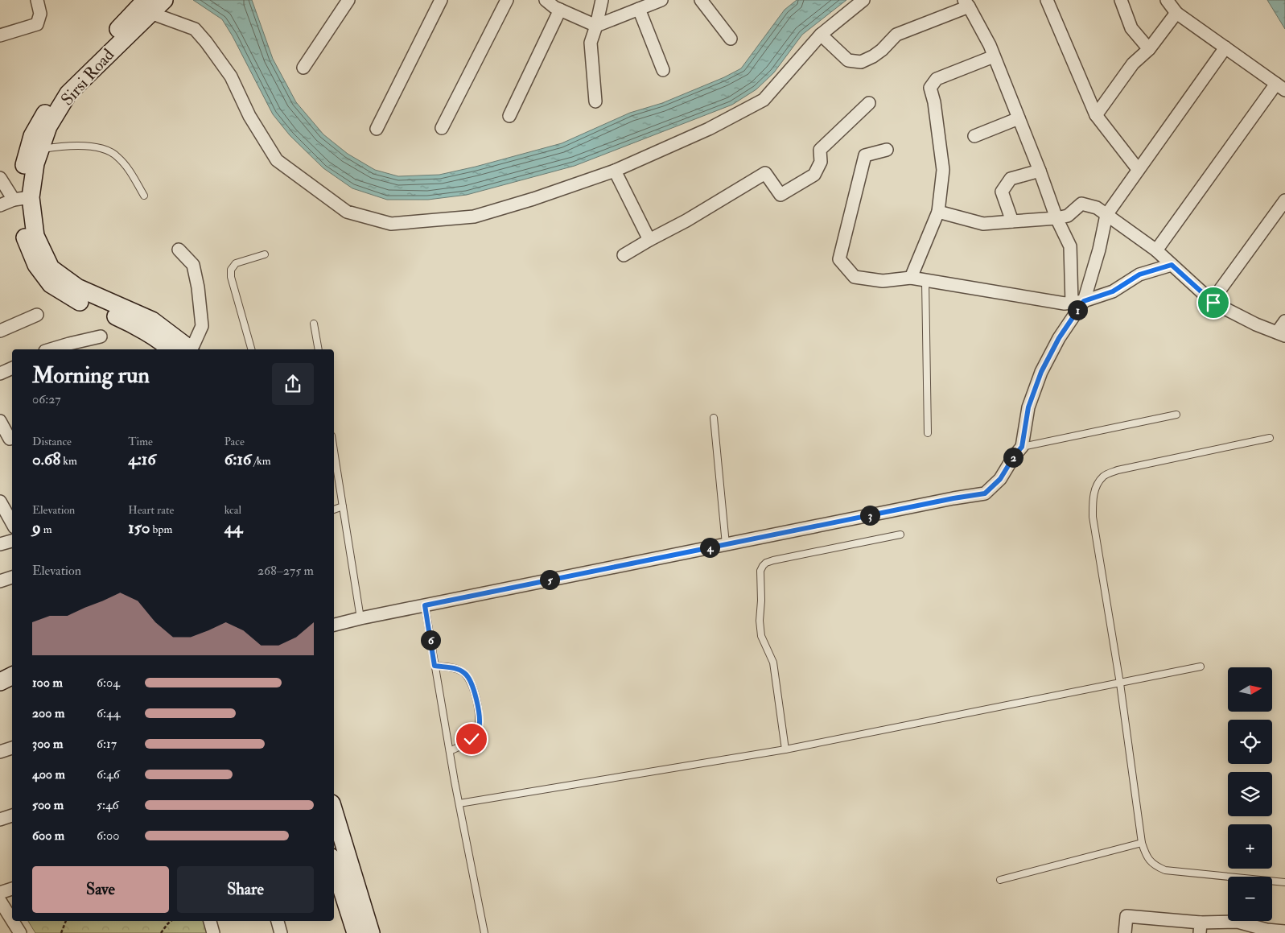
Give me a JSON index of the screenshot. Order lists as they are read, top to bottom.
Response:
{
  "streets": {
    "street": ["Sirsi Road"]
  },
  "north": "right",
  "page": {
    "pins": [
      "1",
      "2",
      "3",
      "4",
      "5",
      "6"
    ],
    "heading": ["Morning run", "06:27"],
    "stats": [
      ["Distance", "0.68 km"],
      ["Time", "4:16"],
      ["Pace", "6:16 /km"],
      ["Elevation", "9 m"],
      ["Heart rate", "150 bpm"],
      ["kcal", "44"]
    ],
    "chart": ["Elevation", "268–275 m"],
    "map_buttons": ["+", "−"],
    "list": [
      {
        "name": "100 m",
        "note": "6:04"
      },
      {
        "name": "200 m",
        "note": "6:44"
      },
      {
        "name": "300 m",
        "note": "6:17"
      },
      {
        "name": "400 m",
        "note": "6:46"
      },
      {
        "name": "500 m",
        "note": "5:46"
      },
      {
        "name": "600 m",
        "note": "6:00"
      }
    ],
    "buttons": ["Save", "Share"]
  }
}
